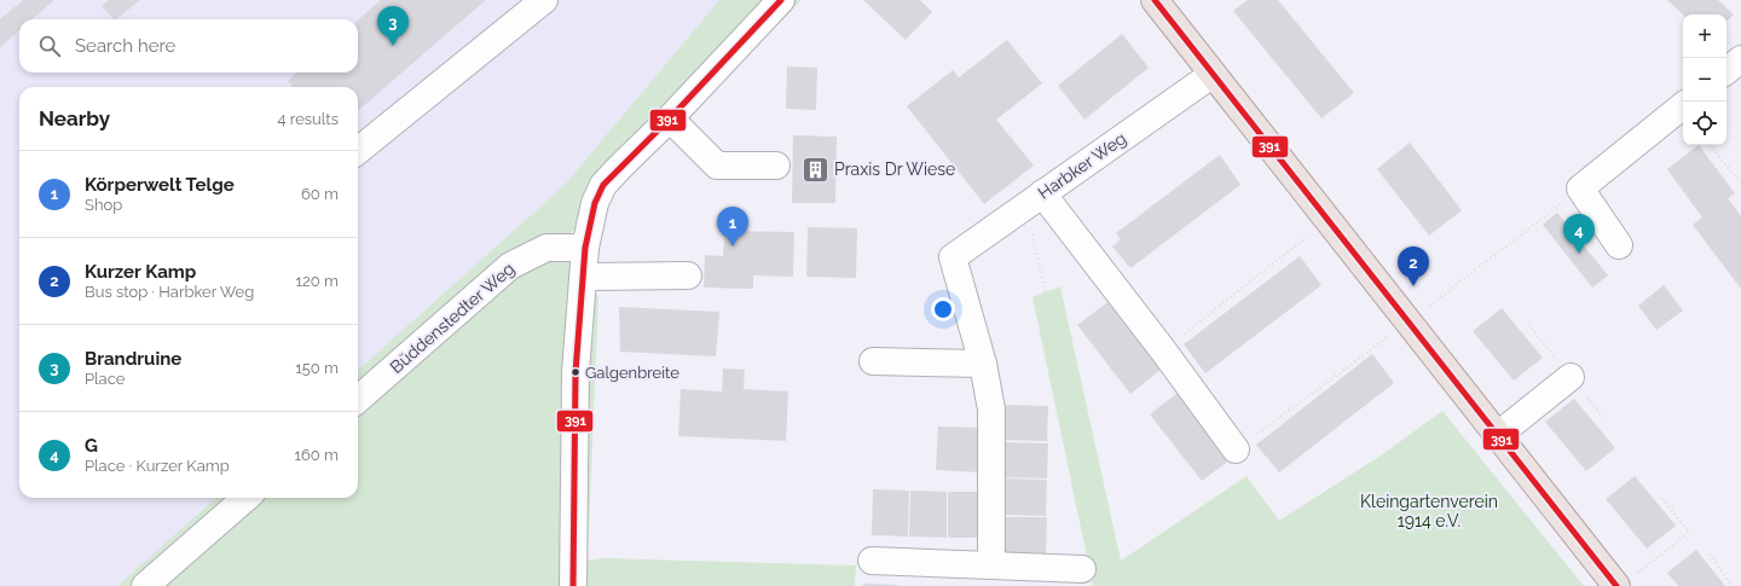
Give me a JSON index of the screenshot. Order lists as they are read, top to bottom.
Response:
{
  "streets": {
    "street": ["Harbker Weg", "Büddenstedter Weg"]
  },
  "parks": ["Kleingartenverein 1914 e.V."],
  "places": {
    "building": ["Praxis Dr Wiese"],
    "other": ["Galgenbreite"]
  },
  "lines": ["transit line 391"],
  "page": {
    "pins": [
      "3",
      "1",
      "4",
      "2"
    ],
    "map_buttons": ["+", "−"],
    "search": "Search here",
    "heading": ["Nearby", "4 results"],
    "list": [
      {
        "mark": "1",
        "name": "Körperwelt Telge",
        "note": "Shop",
        "value": "60 m"
      },
      {
        "mark": "2",
        "name": "Kurzer Kamp",
        "note": "Bus stop · Harbker Weg",
        "value": "120 m"
      },
      {
        "mark": "3",
        "name": "Brandruine",
        "note": "Place",
        "value": "150 m"
      },
      {
        "mark": "4",
        "name": "G",
        "note": "Place · Kurzer Kamp",
        "value": "160 m"
      }
    ]
  }
}
